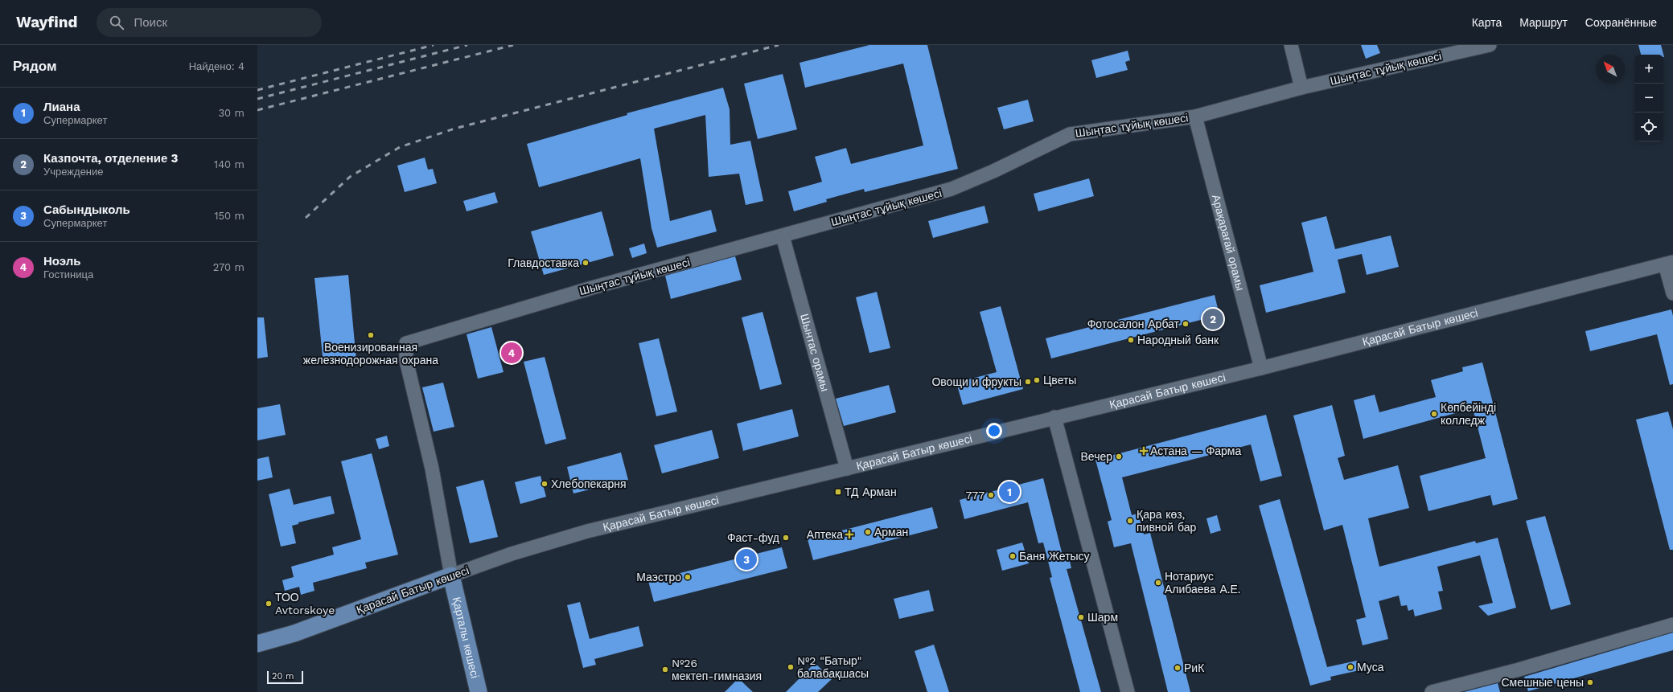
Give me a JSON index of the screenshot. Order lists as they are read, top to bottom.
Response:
{
  "streets": {
    "main road": ["Қарасай Батыр көшесі", "Қарталы көшесі"],
    "street": ["Шыңтас тұйық көшесі", "Арақарағай орамы", "Шынтас орамы"]
  },
  "crossings": [
    ["Шыңтас тұйық көшесі", "Арақарағай орамы"],
    ["Шыңтас тұйық көшесі", "Шынтас орамы"],
    ["Шыңтас тұйық көшесі", "Қарталы көшесі"],
    ["Арақарағай орамы", "Қарасай Батыр көшесі"],
    ["Қарасай Батыр көшесі", "Шынтас орамы"],
    ["Қарасай Батыр көшесі", "Қарталы көшесі"]
  ],
  "places": {
    "other": [
      "Главдоставка",
      "Фотосалон Арбат",
      "Военизированная железнодорожная охрана",
      "Народный банк",
      "Цветы",
      "Овощи и фрукты",
      "Көпбейінді колледж",
      "Вечер",
      "Хлебопекарня",
      "777",
      "Қара көз, пивной бар",
      "Арман",
      "Фаст-фуд",
      "Баня Жетысу",
      "Маэстро",
      "Нотариус Алибаева А.Е.",
      "ТОО Avtorskoye",
      "Шарм",
      "№2 \"Батыр\" балабақшасы",
      "Муса",
      "РиК",
      "№26 мектеп-гимназия",
      "Смешные цены"
    ],
    "health": ["Астана — Фарма", "Аптека"],
    "transit": ["ТД Арман"]
  },
  "scale_bar": "20 m",
  "north": "top left",
  "page": {
    "header": "Wayfind",
    "search": "Поиск",
    "nav": ["Карта", "Маршрут", "Сохранённые"],
    "heading": ["Рядом", "Найдено: 4"],
    "map_buttons": ["+", "−"],
    "list": [
      {
        "mark": "1",
        "name": "Лиана",
        "note": "Супермаркет",
        "value": "30 m"
      },
      {
        "mark": "2",
        "name": "Казпочта, отделение 3",
        "note": "Учреждение",
        "value": "140 m"
      },
      {
        "mark": "3",
        "name": "Сабындыколь",
        "note": "Супермаркет",
        "value": "150 m"
      },
      {
        "mark": "4",
        "name": "Ноэль",
        "note": "Гостиница",
        "value": "270 m"
      }
    ],
    "pins": [
      "2",
      "4",
      "1",
      "3"
    ],
    "scale": "20 m"
  }
}
